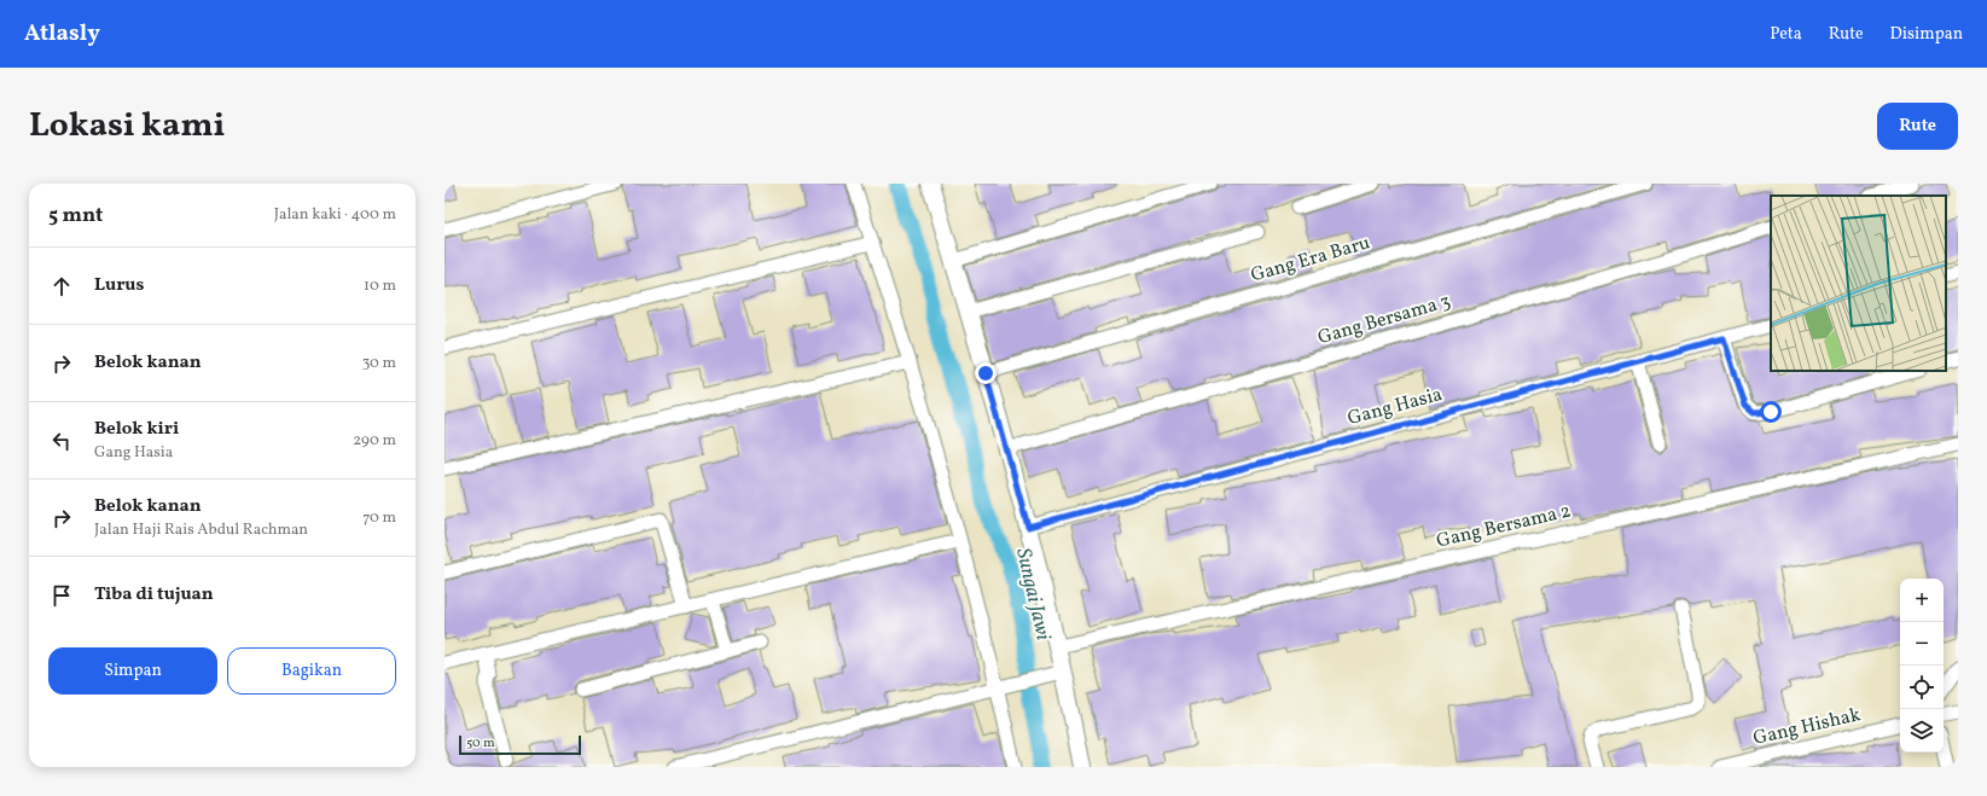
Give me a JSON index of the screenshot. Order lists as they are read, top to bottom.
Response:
{
  "streets": {
    "street": [
      "Gang Era Baru",
      "Gang Bersama 3",
      "Gang Hasia",
      "Gang Bersama 2",
      "Gang Hishak"
    ]
  },
  "water": ["Sungai Jawi"],
  "scale_bar": "50 m",
  "page": {
    "header": "Atlasly",
    "nav": ["Peta", "Rute", "Disimpan"],
    "title": "Lokasi kami",
    "buttons": [
      "Rute",
      ["Simpan", "Bagikan"]
    ],
    "heading": ["5 mnt", "Jalan kaki · 400 m"],
    "list": [
      ["Lurus", "10 m"],
      ["Belok kanan", "30 m"],
      ["Belok kiri", "Gang Hasia", "290 m"],
      ["Belok kanan", "Jalan Haji Rais Abdul Rachman", "70 m"],
      "Tiba di tujuan"
    ],
    "map_buttons": ["+", "−"],
    "scale": "50 m"
  }
}
